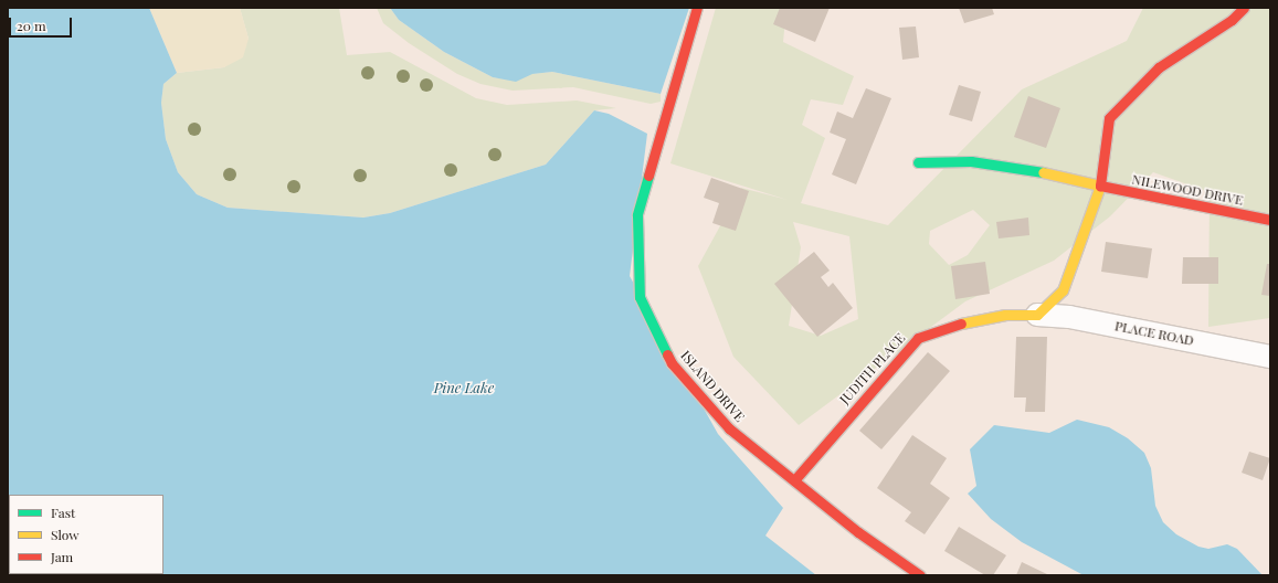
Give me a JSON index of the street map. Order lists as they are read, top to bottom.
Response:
{
  "streets": {
    "street": [
      "NILEWOOD DRIVE",
      "PLACE ROAD",
      "JUDITH PLACE",
      "ISLAND DRIVE"
    ]
  },
  "crossings": [
    ["PLACE ROAD", "JUDITH PLACE"],
    ["JUDITH PLACE", "ISLAND DRIVE"]
  ],
  "water": ["Pine Lake"],
  "legend": ["Fast", "Slow", "Jam"],
  "scale_bar": "20 m"
}
